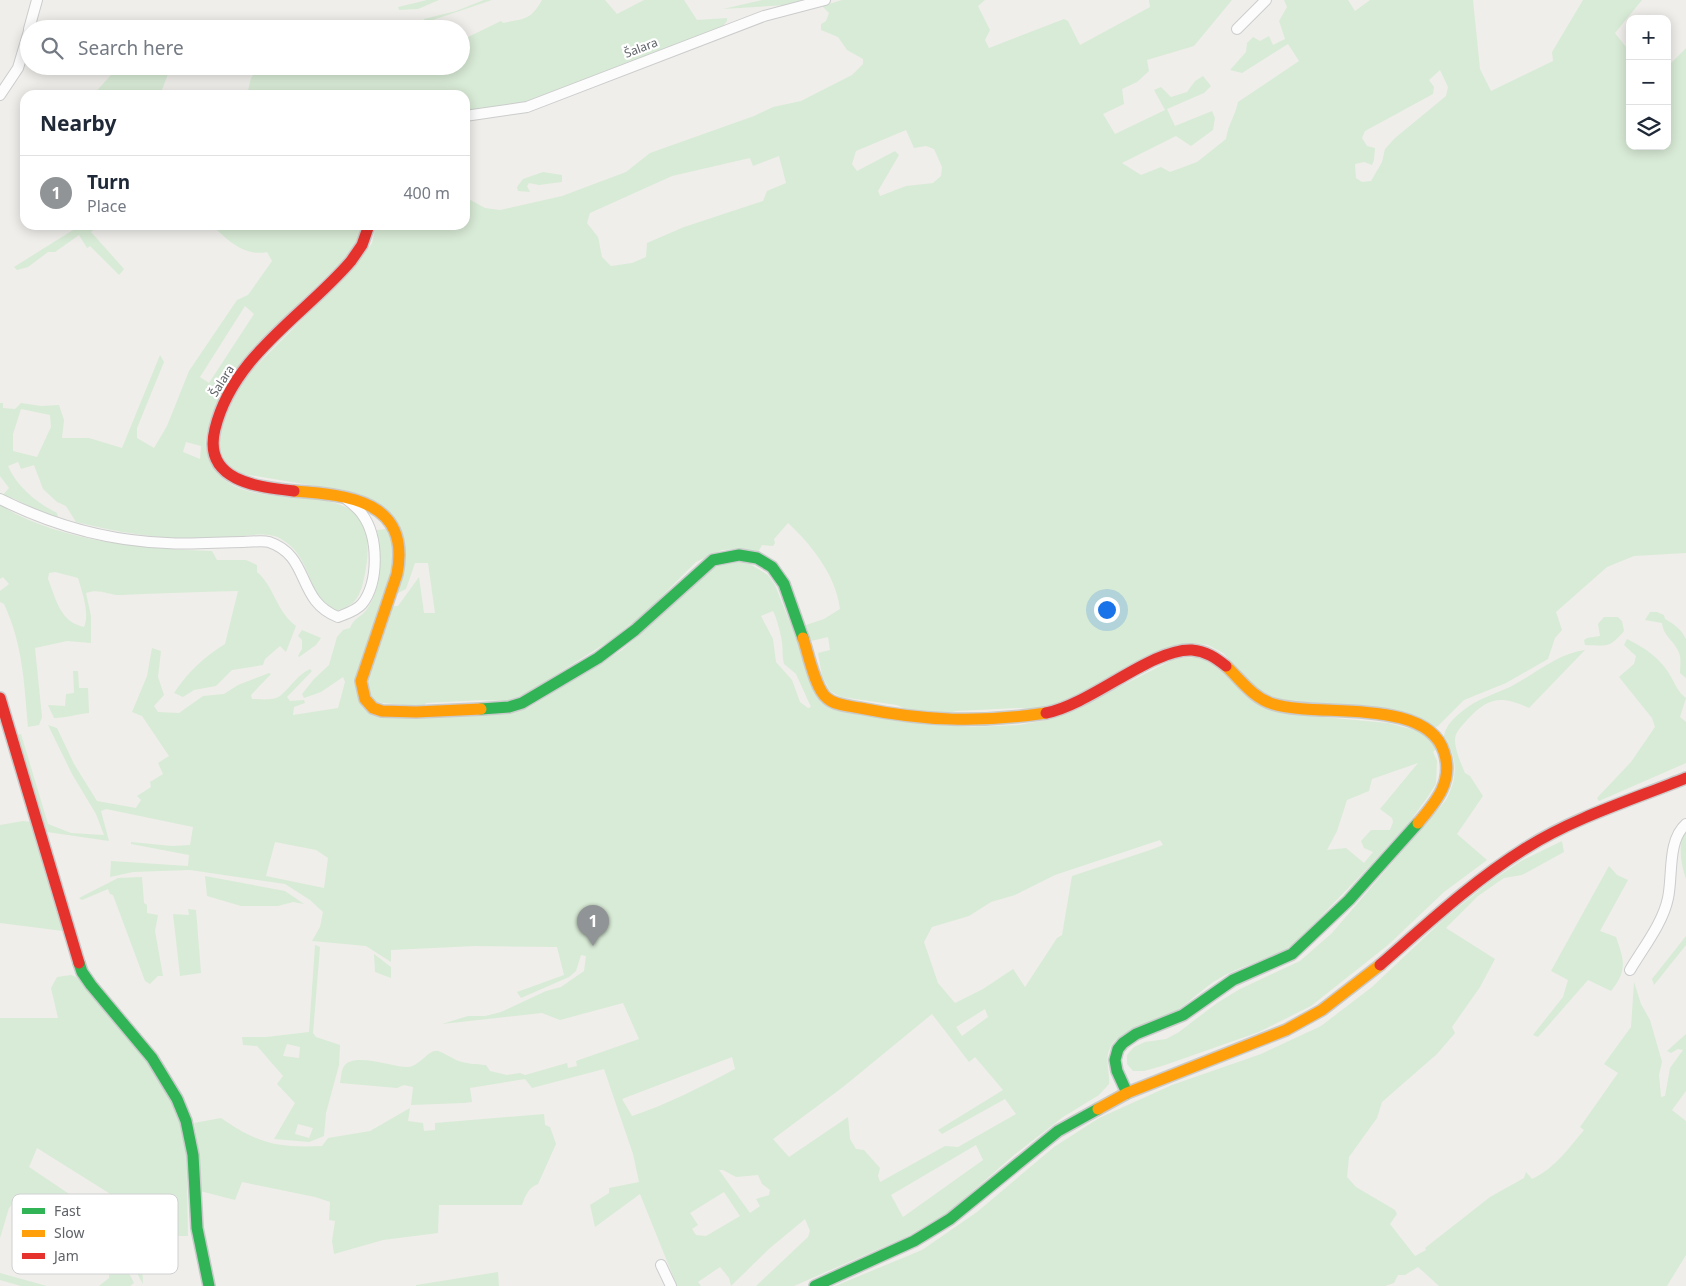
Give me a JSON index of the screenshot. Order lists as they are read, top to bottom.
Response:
{
  "streets": {
    "street": ["Šalara"]
  },
  "legend": ["Fast", "Slow", "Jam"],
  "page": {
    "map_buttons": ["+", "−"],
    "search": "Search here",
    "heading": "Nearby",
    "list": [
      {
        "mark": "1",
        "name": "Turn",
        "note": "Place",
        "value": "400 m"
      }
    ],
    "pins": "1"
  }
}
